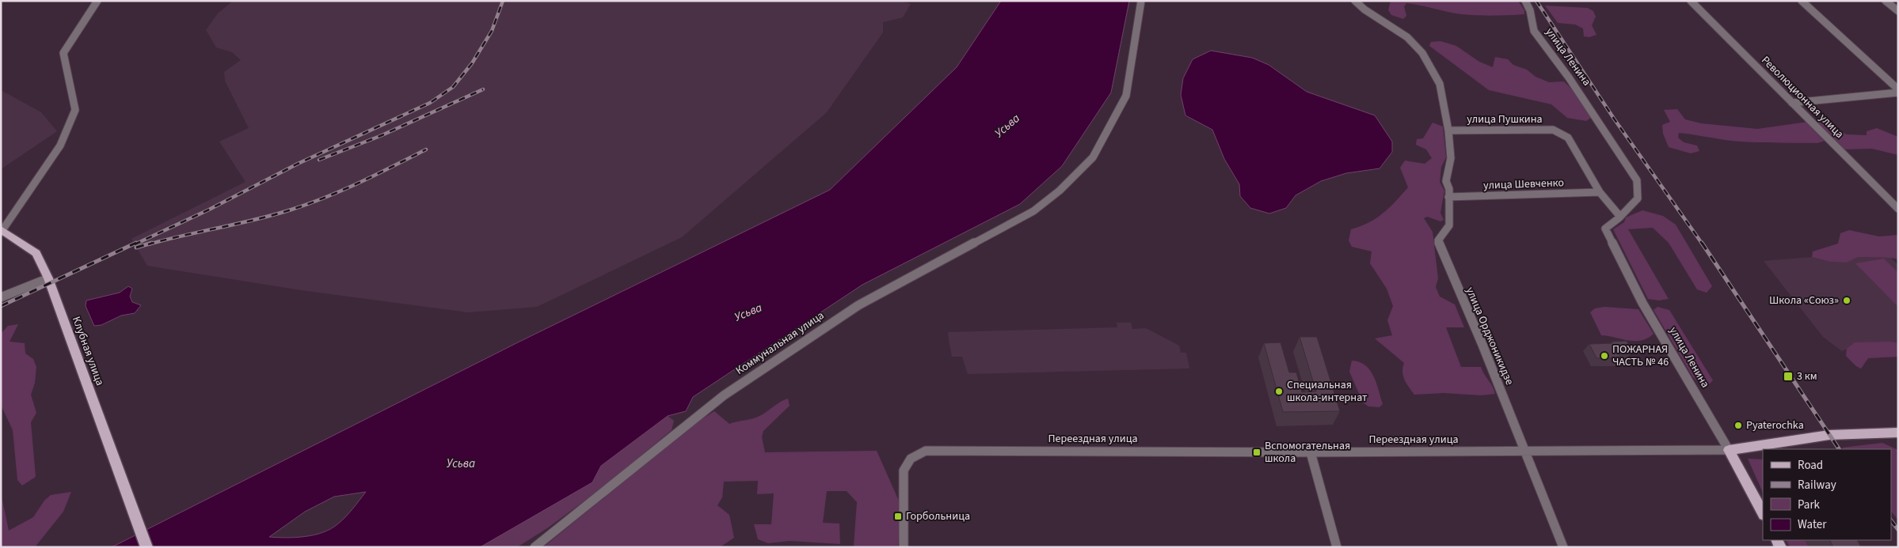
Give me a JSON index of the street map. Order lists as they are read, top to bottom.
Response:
{
  "streets": {
    "main road": ["улица Ленина", "Клубная улица"],
    "street": [
      "Революционная улица",
      "улица Пушкина",
      "улица Шевченко",
      "улица Орджоникидзе",
      "Коммунальная улица",
      "Переездная улица"
    ]
  },
  "crossings": [
    ["улица Ленина", "Переездная улица"],
    ["улица Пушкина", "улица Шевченко"],
    ["улица Пушкина", "улица Орджоникидзе"],
    ["улица Шевченко", "улица Орджоникидзе"],
    ["улица Орджоникидзе", "Переездная улица"]
  ],
  "water": ["Усьва"],
  "places": {
    "other": [
      "Школа «Союз»",
      "ПОЖАРНАЯ ЧАСТЬ № 46",
      "Специальная школа-интернат",
      "Pyaterochka"
    ],
    "transit": ["3 км", "Вспомогательная школа", "Горбольница"]
  },
  "legend": [
    "Road",
    "Railway",
    "Park",
    "Water"
  ]
}
